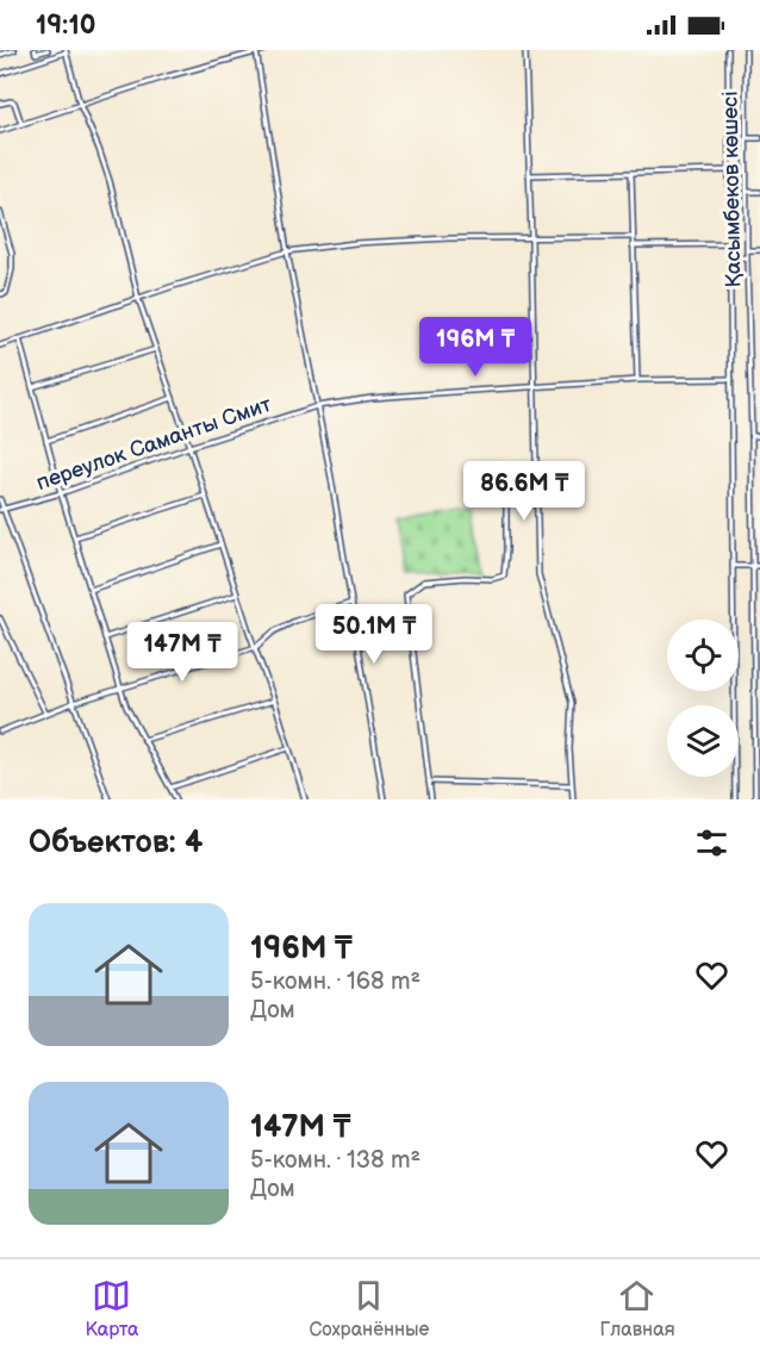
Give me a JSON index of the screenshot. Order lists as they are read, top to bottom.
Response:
{
  "streets": {
    "street": ["Қасымбеков көшесі", "переулок Саманты Смит"]
  },
  "page": {
    "status": "19:10",
    "price": [
      "196M ₸",
      "86.6M ₸",
      "50.1M ₸",
      "147M ₸"
    ],
    "heading": "Объектов: 4",
    "list": [
      {
        "name": "196M ₸",
        "note": "5-комн. · 168 m² · Дом"
      },
      {
        "name": "147M ₸",
        "note": "5-комн. · 138 m² · Дом"
      }
    ],
    "tabs": ["Карта", "Сохранённые", "Главная"]
  }
}
